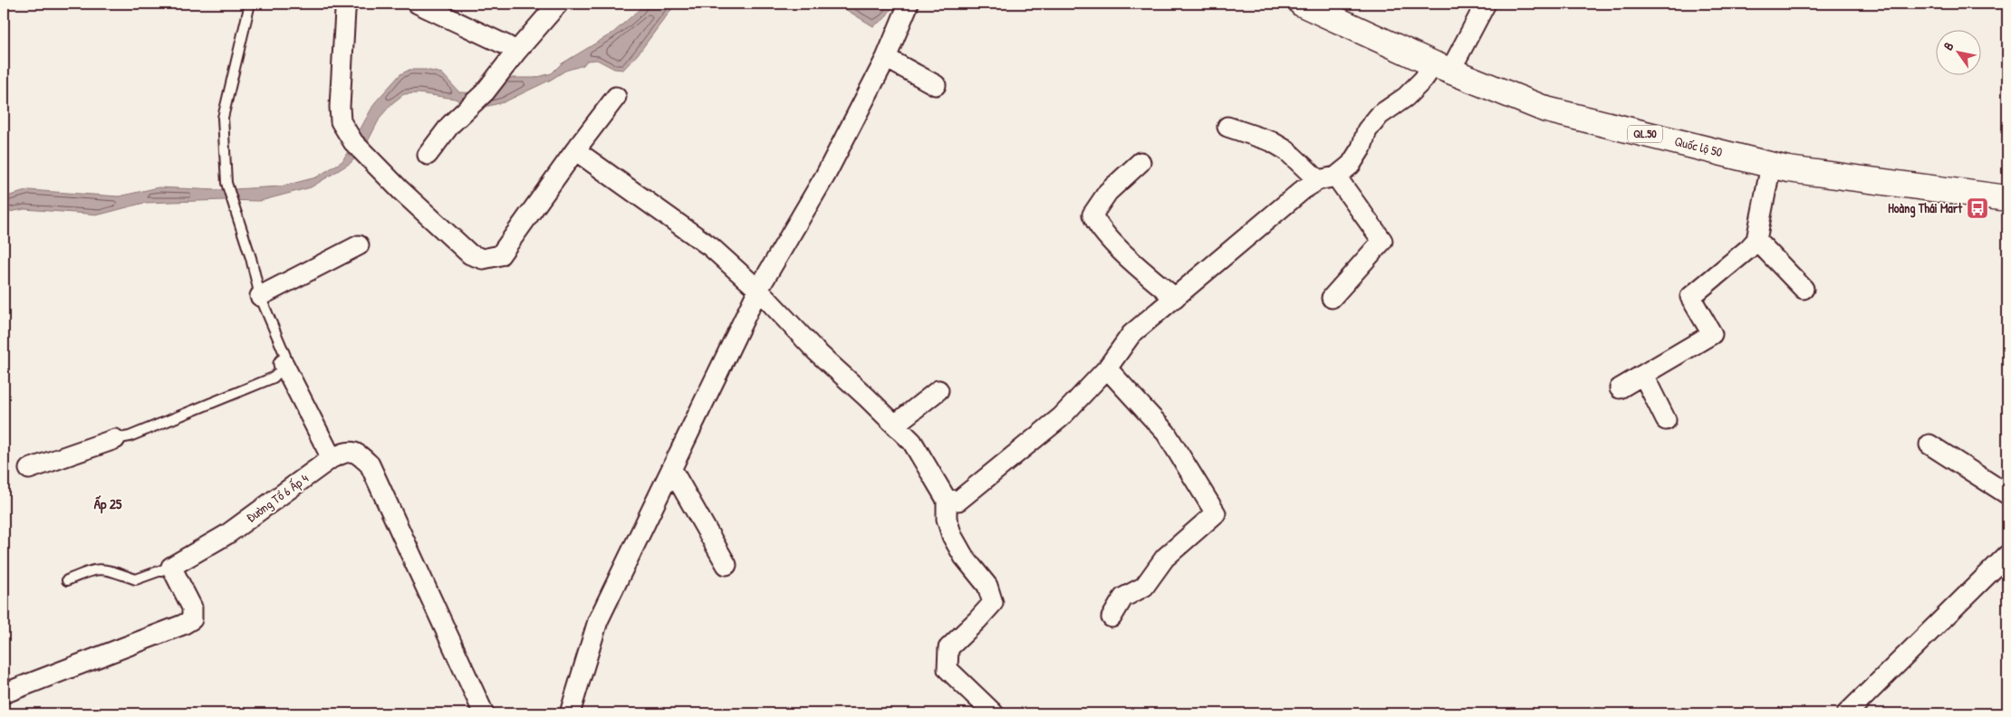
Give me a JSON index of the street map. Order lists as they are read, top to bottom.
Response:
{
  "streets": {
    "highway": ["QL.50", "Quốc lộ 50"],
    "street": ["Đường Tổ 6 Ấp 4"]
  },
  "districts": ["Ấp 25"],
  "places": {
    "bus stop": ["Hoàng Thái Mart"]
  },
  "north": "top left"
}
